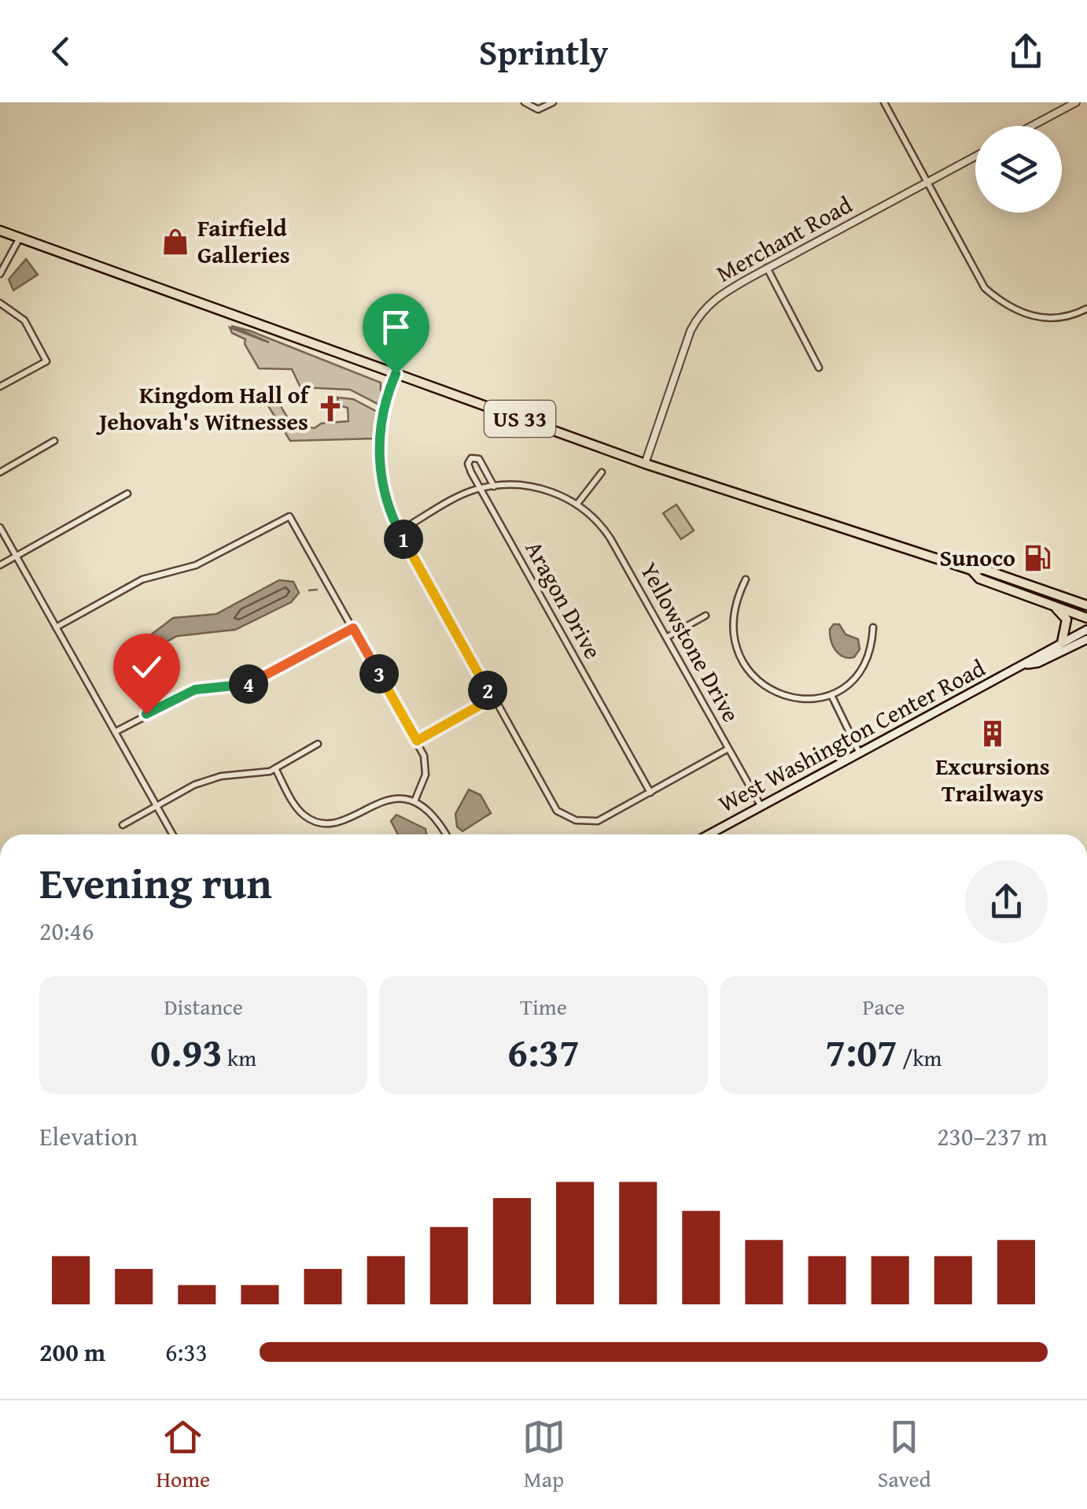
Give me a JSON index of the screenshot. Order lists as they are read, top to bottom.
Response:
{
  "streets": {
    "highway": ["US 33"],
    "main road": ["West Washington Center Road"],
    "street": ["Merchant Road", "Aragon Drive", "Yellowstone Drive"]
  },
  "crossings": [
    ["Merchant Road", "US 33"],
    ["Yellowstone Drive", "West Washington Center Road"]
  ],
  "places": {
    "shop": ["Fairfield Galleries"],
    "church": ["Kingdom Hall of Jehovah's Witnesses"],
    "fuel station": ["Sunoco"],
    "building": ["Excursions Trailways"]
  },
  "page": {
    "header": "Sprintly",
    "pins": [
      "1",
      "3",
      "4",
      "2"
    ],
    "heading": ["Evening run", "20:46"],
    "stats": [
      ["Distance", "0.93 km"],
      ["Time", "6:37"],
      ["Pace", "7:07 /km"]
    ],
    "chart": ["Elevation", "230–237 m"],
    "list": [
      {
        "name": "200 m",
        "note": "6:33"
      }
    ],
    "tabs": ["Home", "Map", "Saved"]
  }
}
